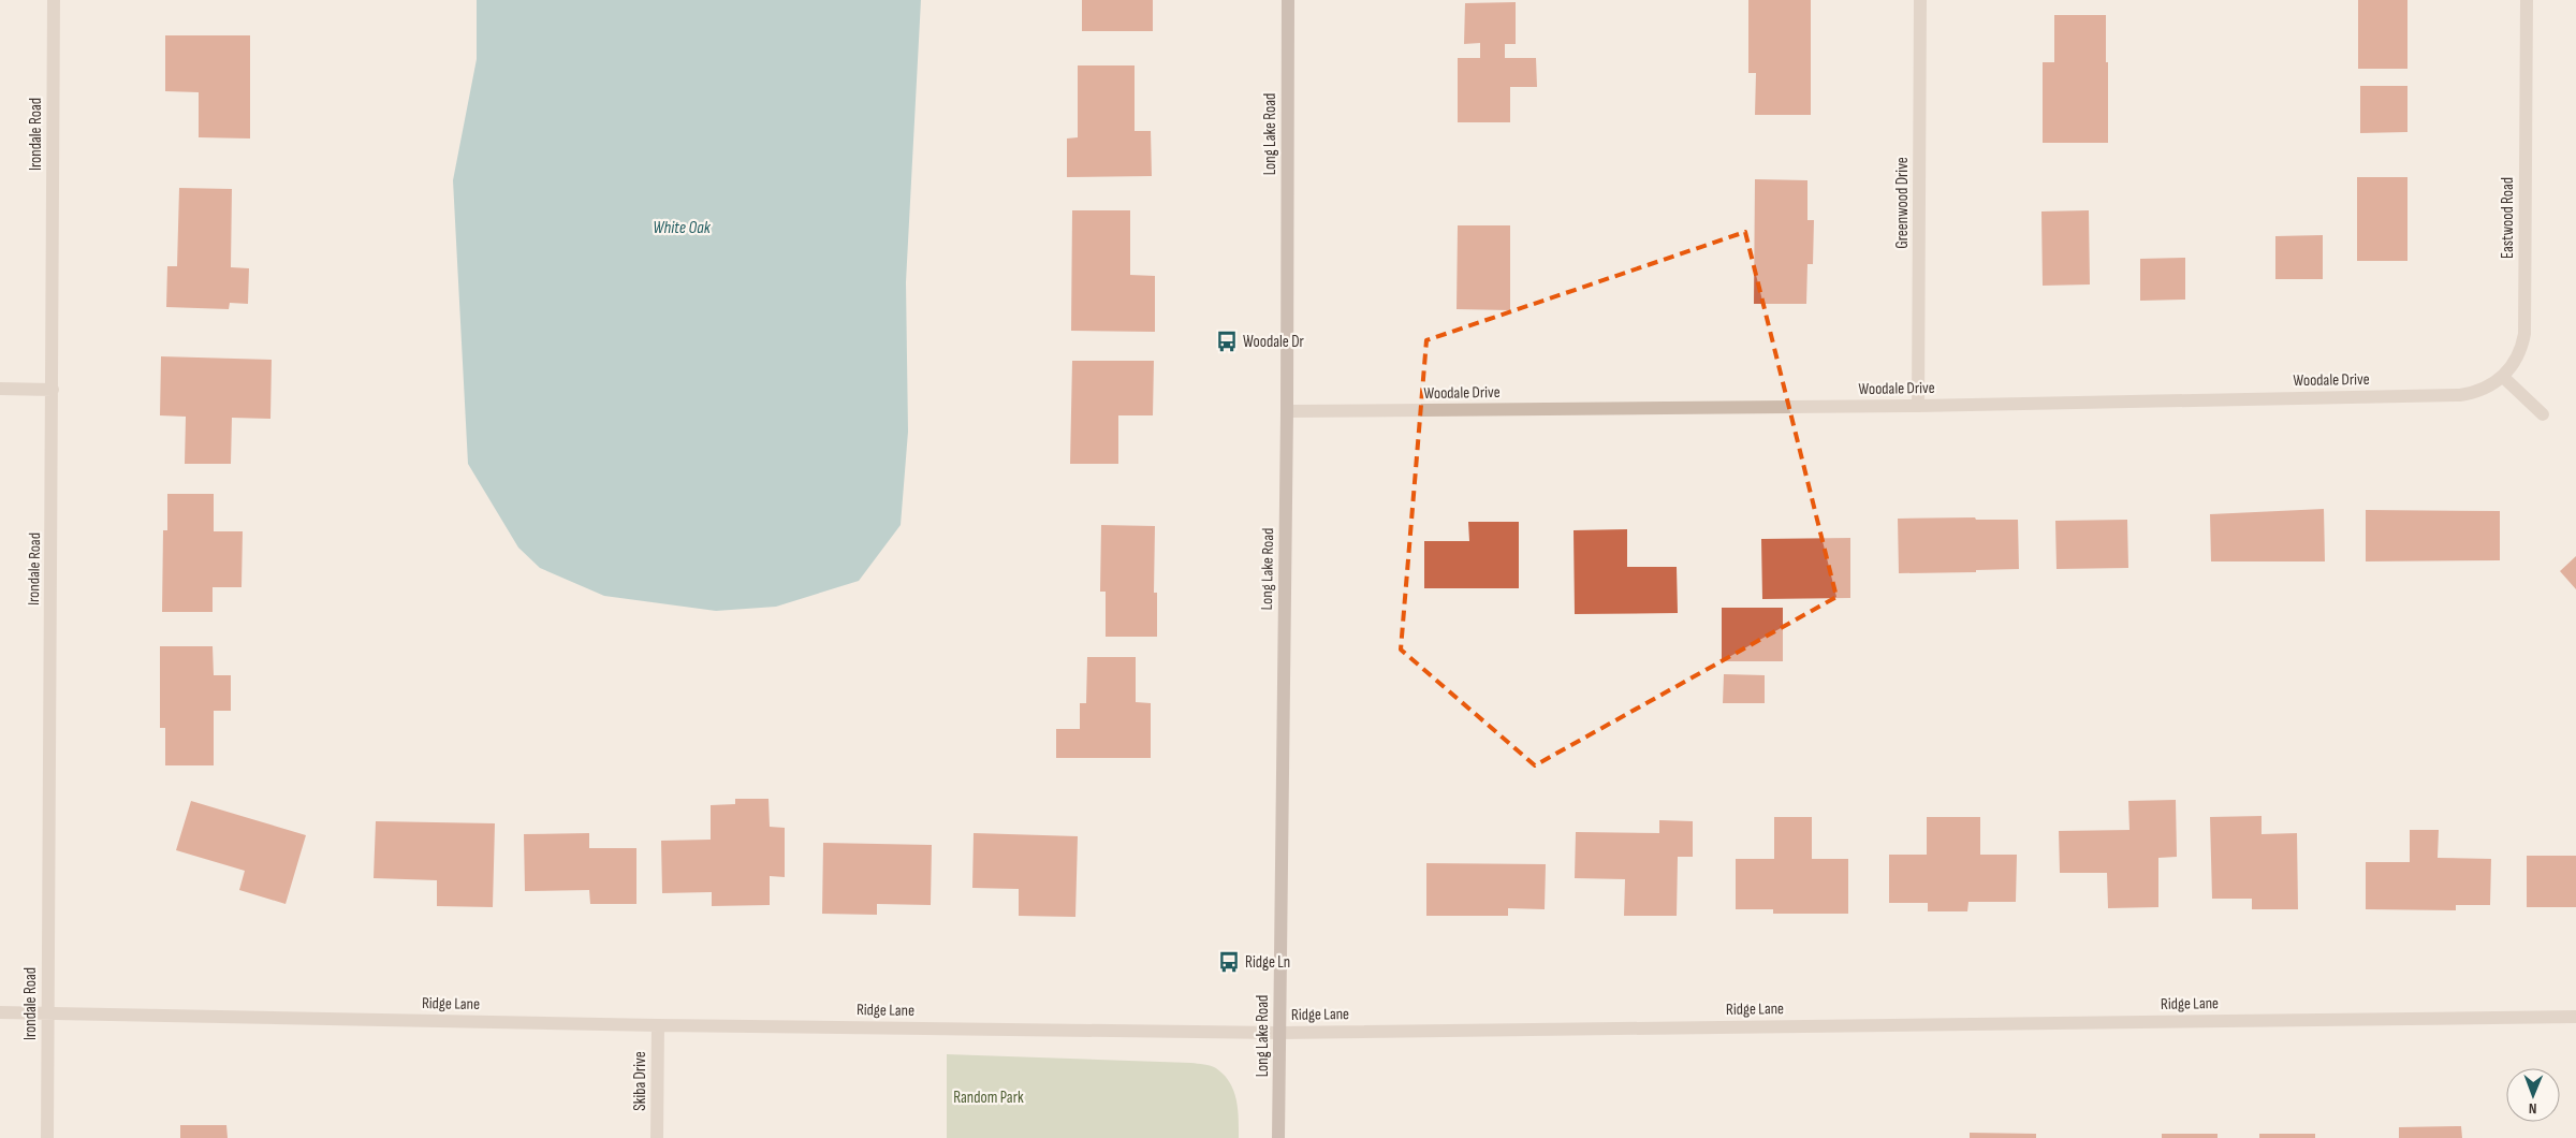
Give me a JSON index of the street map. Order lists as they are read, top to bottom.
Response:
{
  "streets": {
    "street": [
      "Irondale Road",
      "Long Lake Road",
      "Greenwood Drive",
      "Eastwood Road",
      "Woodale Drive",
      "Ridge Lane",
      "Skiba Drive"
    ]
  },
  "crossings": [
    ["Irondale Road", "Ridge Lane"],
    ["Long Lake Road", "Woodale Drive"],
    ["Long Lake Road", "Ridge Lane"],
    ["Greenwood Drive", "Woodale Drive"],
    ["Eastwood Road", "Woodale Drive"],
    ["Ridge Lane", "Skiba Drive"]
  ],
  "water": ["White Oak"],
  "parks": ["Random Park"],
  "places": {
    "bus stop": ["Woodale Dr", "Ridge Ln"]
  },
  "north": "bottom"
}
